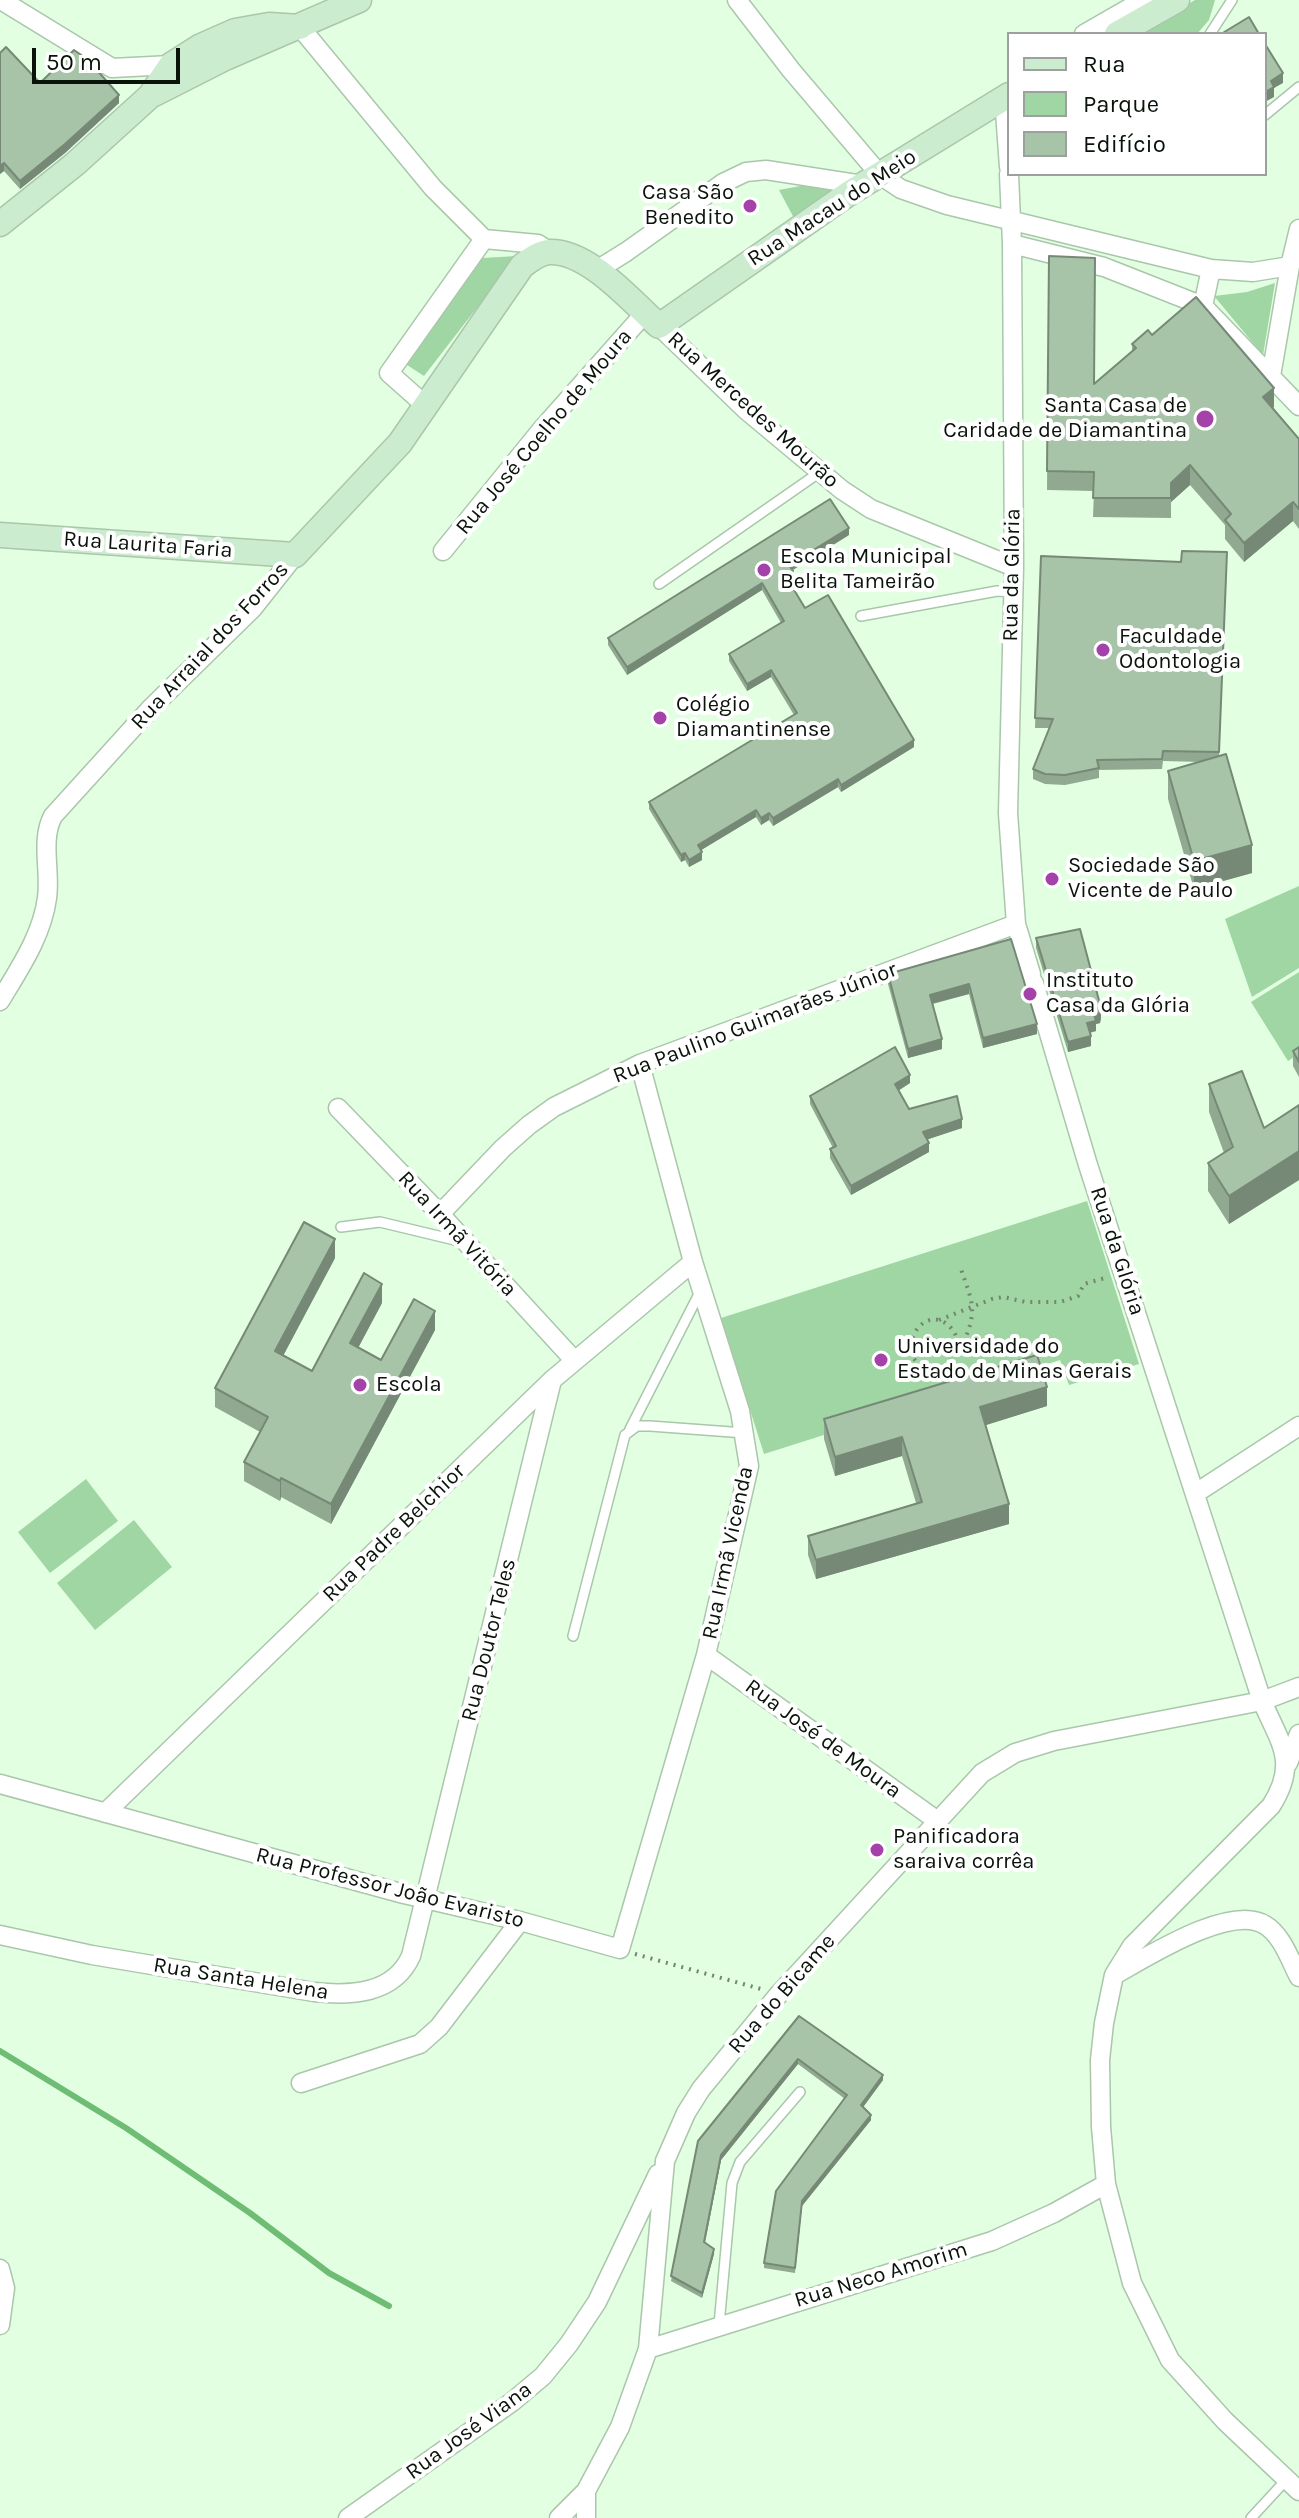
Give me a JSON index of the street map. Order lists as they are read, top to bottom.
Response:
{
  "streets": {
    "main road": [
      "Rua Macau do Meio",
      "Rua Mercedes Mourão",
      "Rua Laurita Faria",
      "Rua Arraial dos Forros"
    ],
    "street": [
      "Rua José Coelho de Moura",
      "Rua da Glória",
      "Rua Paulino Guimarães Júnior",
      "Rua Irmã Vitória",
      "Rua Padre Belchior",
      "Rua Irmã Vicenda",
      "Rua Doutor Teles",
      "Rua José de Moura",
      "Rua Professor João Evaristo",
      "Rua Santa Helena",
      "Rua do Bicame",
      "Rua Neco Amorim",
      "Rua José Viana"
    ]
  },
  "crossings": [
    ["Rua Macau do Meio", "Rua Mercedes Mourão"],
    ["Rua Macau do Meio", "Rua José Coelho de Moura"],
    ["Rua Mercedes Mourão", "Rua José Coelho de Moura"],
    ["Rua Mercedes Mourão", "Rua da Glória"],
    ["Rua Mercedes Mourão", "Rua Arraial dos Forros"],
    ["Rua Laurita Faria", "Rua Arraial dos Forros"],
    ["Rua da Glória", "Rua Paulino Guimarães Júnior"],
    ["Rua da Glória", "Rua do Bicame"],
    ["Rua Paulino Guimarães Júnior", "Rua Irmã Vitória"],
    ["Rua Paulino Guimarães Júnior", "Rua Irmã Vicenda"],
    ["Rua Irmã Vitória", "Rua Padre Belchior"],
    ["Rua Padre Belchior", "Rua Irmã Vicenda"],
    ["Rua Padre Belchior", "Rua Doutor Teles"],
    ["Rua Padre Belchior", "Rua Professor João Evaristo"],
    ["Rua Irmã Vicenda", "Rua José de Moura"],
    ["Rua Irmã Vicenda", "Rua Professor João Evaristo"],
    ["Rua Doutor Teles", "Rua Professor João Evaristo"],
    ["Rua Doutor Teles", "Rua Santa Helena"],
    ["Rua José de Moura", "Rua do Bicame"],
    ["Rua Professor João Evaristo", "Rua Santa Helena"],
    ["Rua do Bicame", "Rua Neco Amorim"],
    ["Rua do Bicame", "Rua José Viana"]
  ],
  "places": [
    "Casa São Benedito",
    "Santa Casa de Caridade de Diamantina",
    "Escola Municipal Belita Tameirão",
    "Faculdade Odontologia",
    "Colégio Diamantinense",
    "Sociedade São Vicente de Paulo",
    "Instituto Casa da Glória",
    "Universidade do Estado de Minas Gerais",
    "Escola",
    "Panificadora saraiva corrêa"
  ],
  "legend": ["Rua", "Parque", "Edifício"],
  "scale_bar": "50 m"
}
